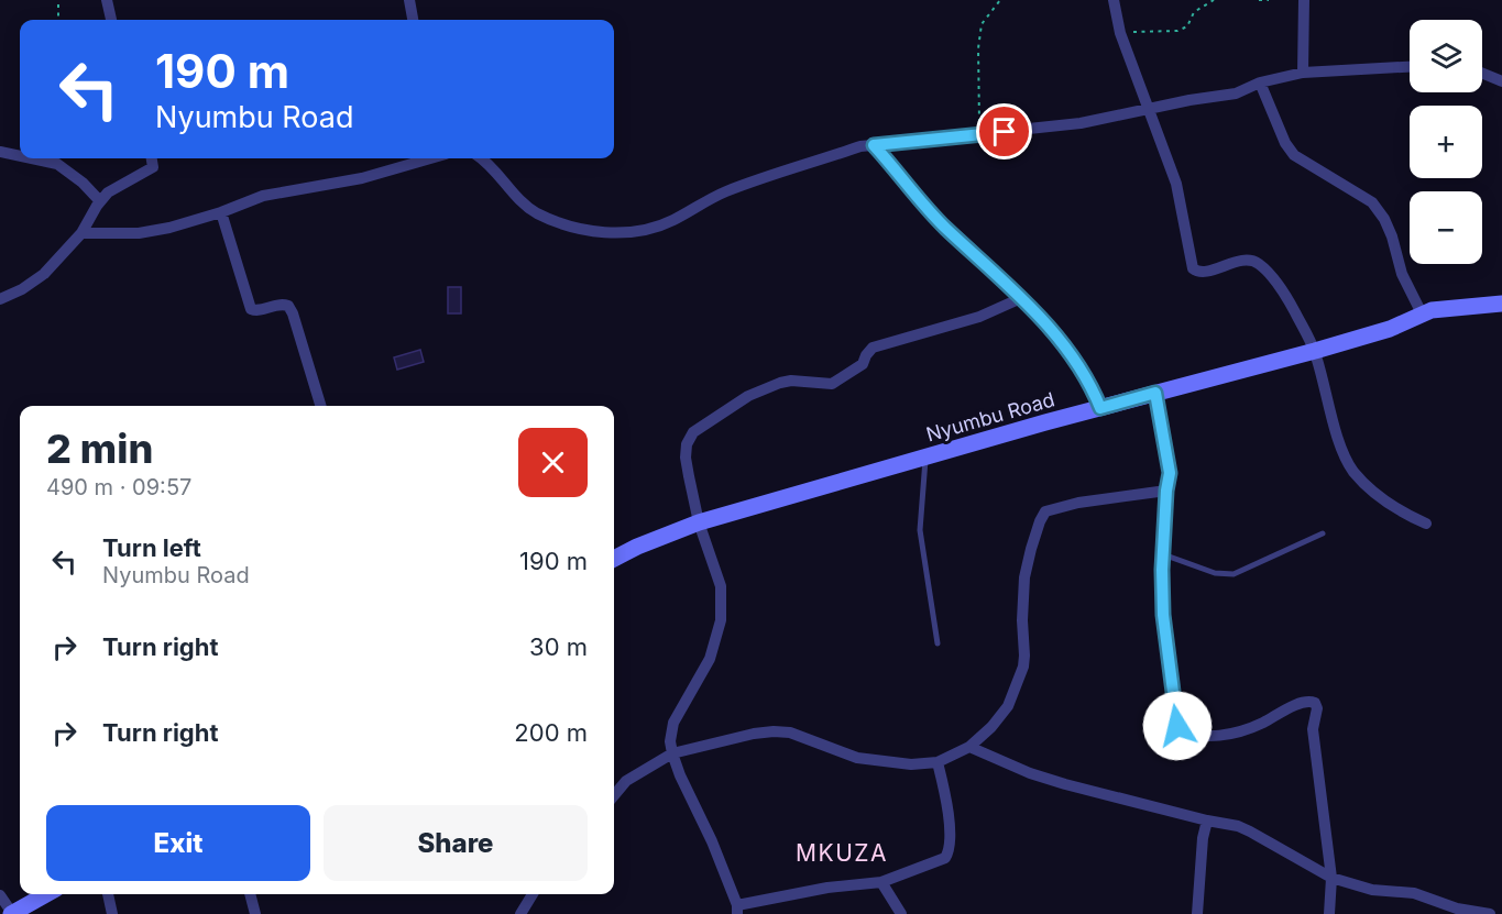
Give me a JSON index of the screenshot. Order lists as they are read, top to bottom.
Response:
{
  "streets": {
    "street": ["Nyumbu Road"]
  },
  "districts": ["MKUZA"],
  "page": {
    "map_buttons": ["+", "−"],
    "turn": ["190 m", "Nyumbu Road"],
    "heading": ["2 min", "490 m · 09:57"],
    "list": [
      {
        "name": "Turn left",
        "note": "Nyumbu Road",
        "value": "190 m"
      },
      {
        "name": "Turn right",
        "value": "30 m"
      },
      {
        "name": "Turn right",
        "value": "200 m"
      }
    ],
    "buttons": ["Exit", "Share"]
  }
}
